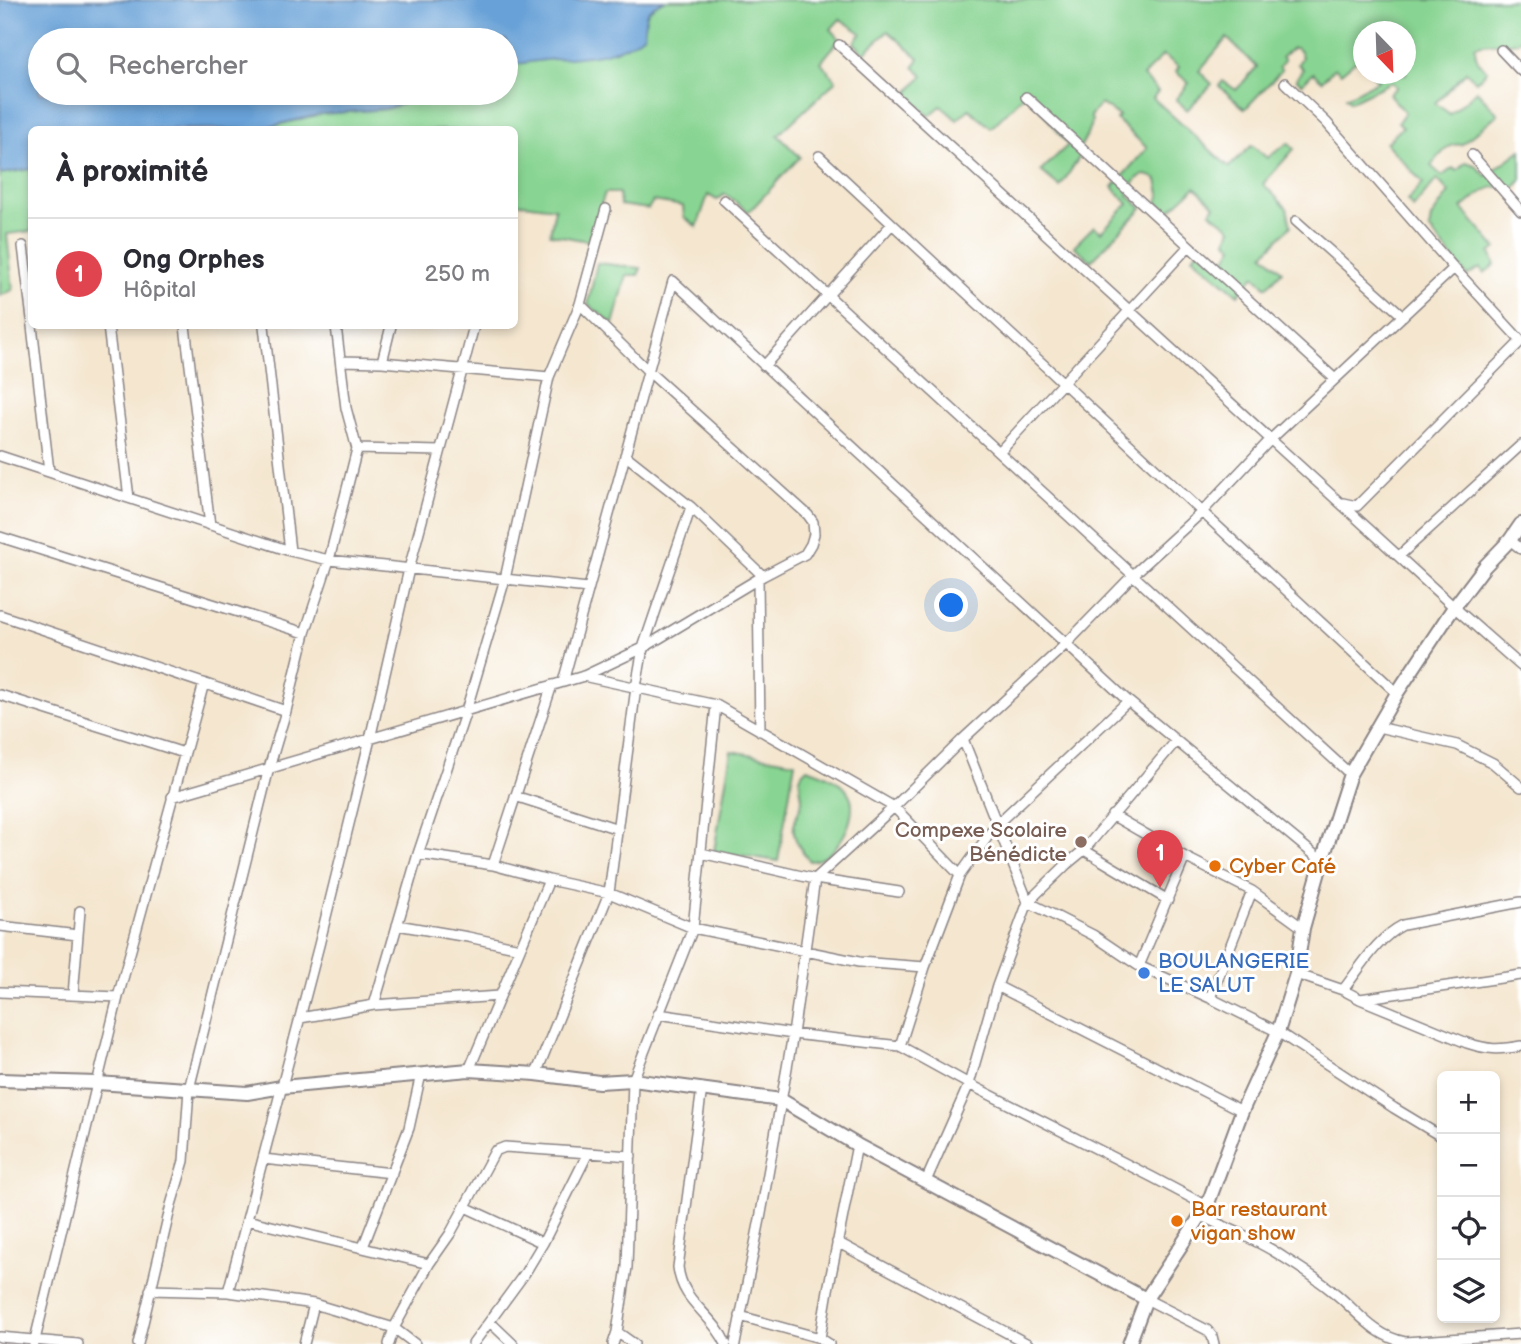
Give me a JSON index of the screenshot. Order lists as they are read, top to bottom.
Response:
{
  "places": [
    "Compexe Scolaire Bénédicte",
    "Cyber Café",
    "BOULANGERIE LE SALUT",
    "Bar restaurant vigan show"
  ],
  "north": "bottom right",
  "page": {
    "search": "Rechercher",
    "heading": "À proximité",
    "list": [
      {
        "mark": "1",
        "name": "Ong Orphes",
        "note": "Hôpital",
        "value": "250 m"
      }
    ],
    "pins": "1",
    "map_buttons": ["+", "−"]
  }
}
